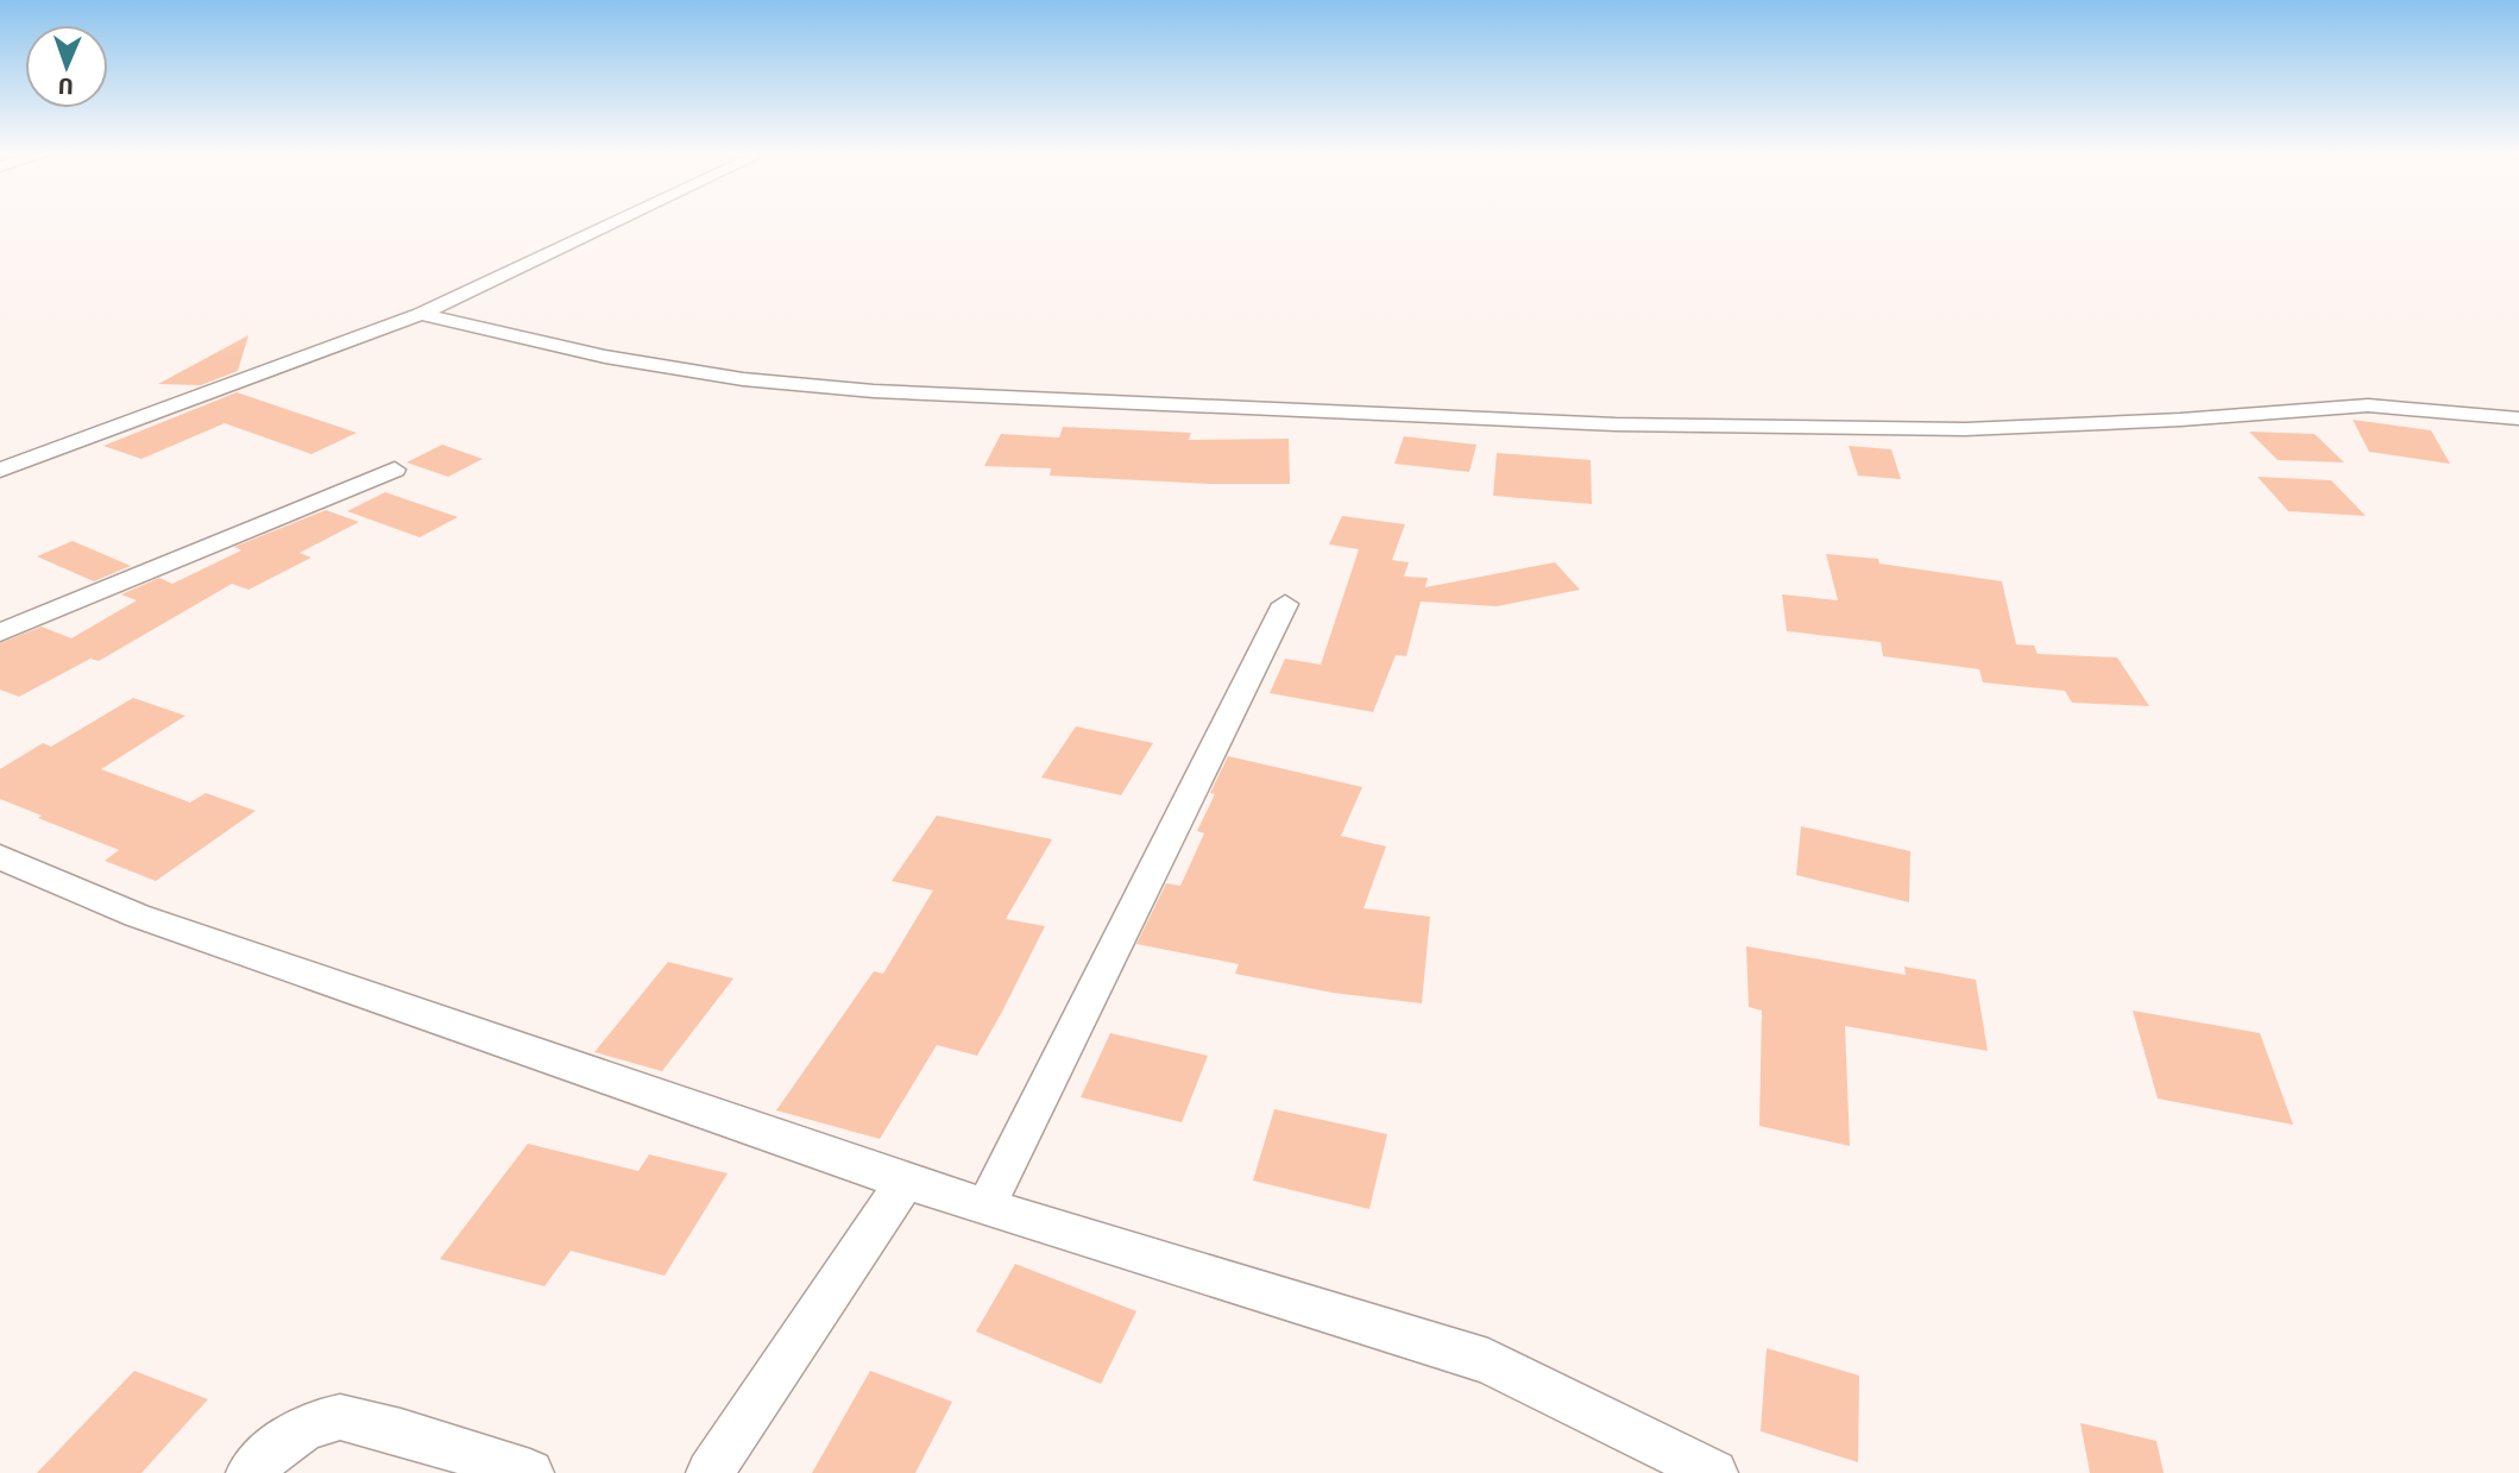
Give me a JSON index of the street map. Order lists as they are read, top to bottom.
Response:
{
  "north": "bottom"
}
